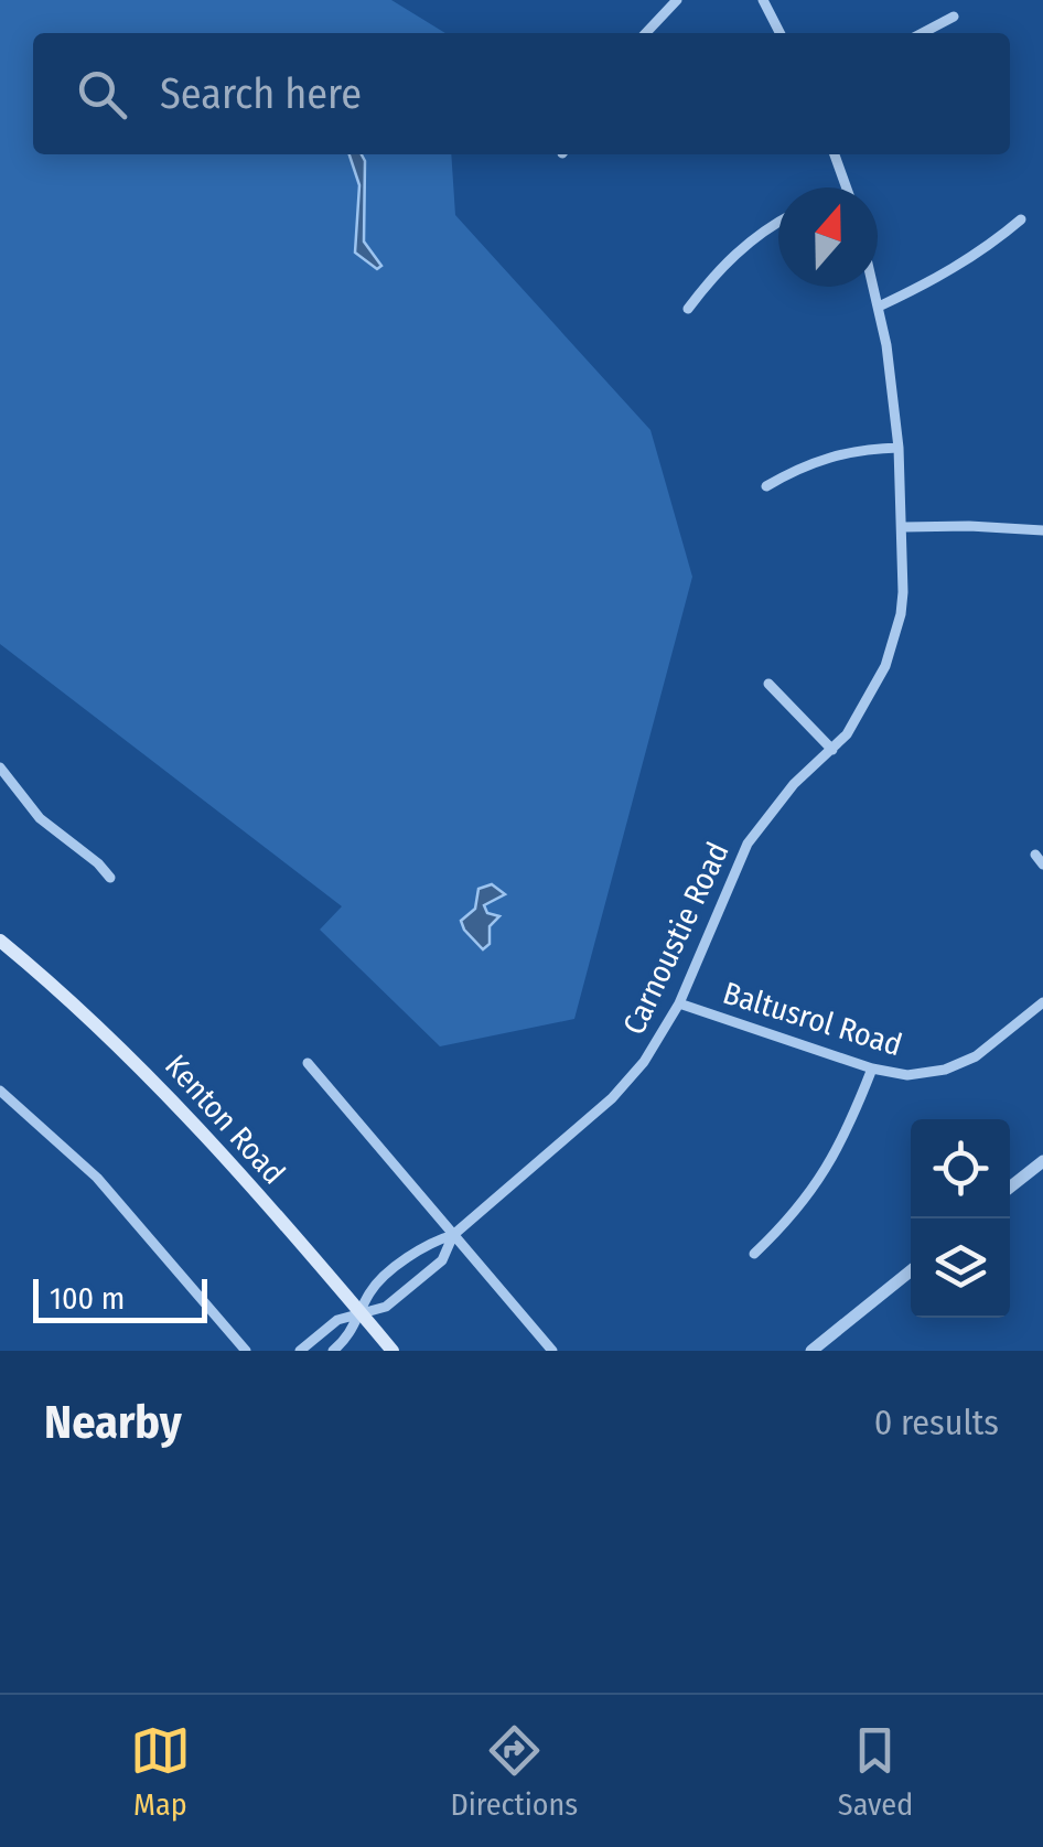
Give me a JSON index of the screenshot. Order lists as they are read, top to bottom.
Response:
{
  "streets": {
    "main road": ["Kenton Road"],
    "street": ["Carnoustie Road", "Baltusrol Road"]
  },
  "crossings": [
    ["Carnoustie Road", "Baltusrol Road"],
    ["Carnoustie Road", "Kenton Road"]
  ],
  "scale_bar": "100 m",
  "north": "top",
  "page": {
    "search": "Search here",
    "scale": "100 m",
    "heading": ["Nearby", "0 results"],
    "nav": ["Map", "Directions", "Saved"]
  }
}
